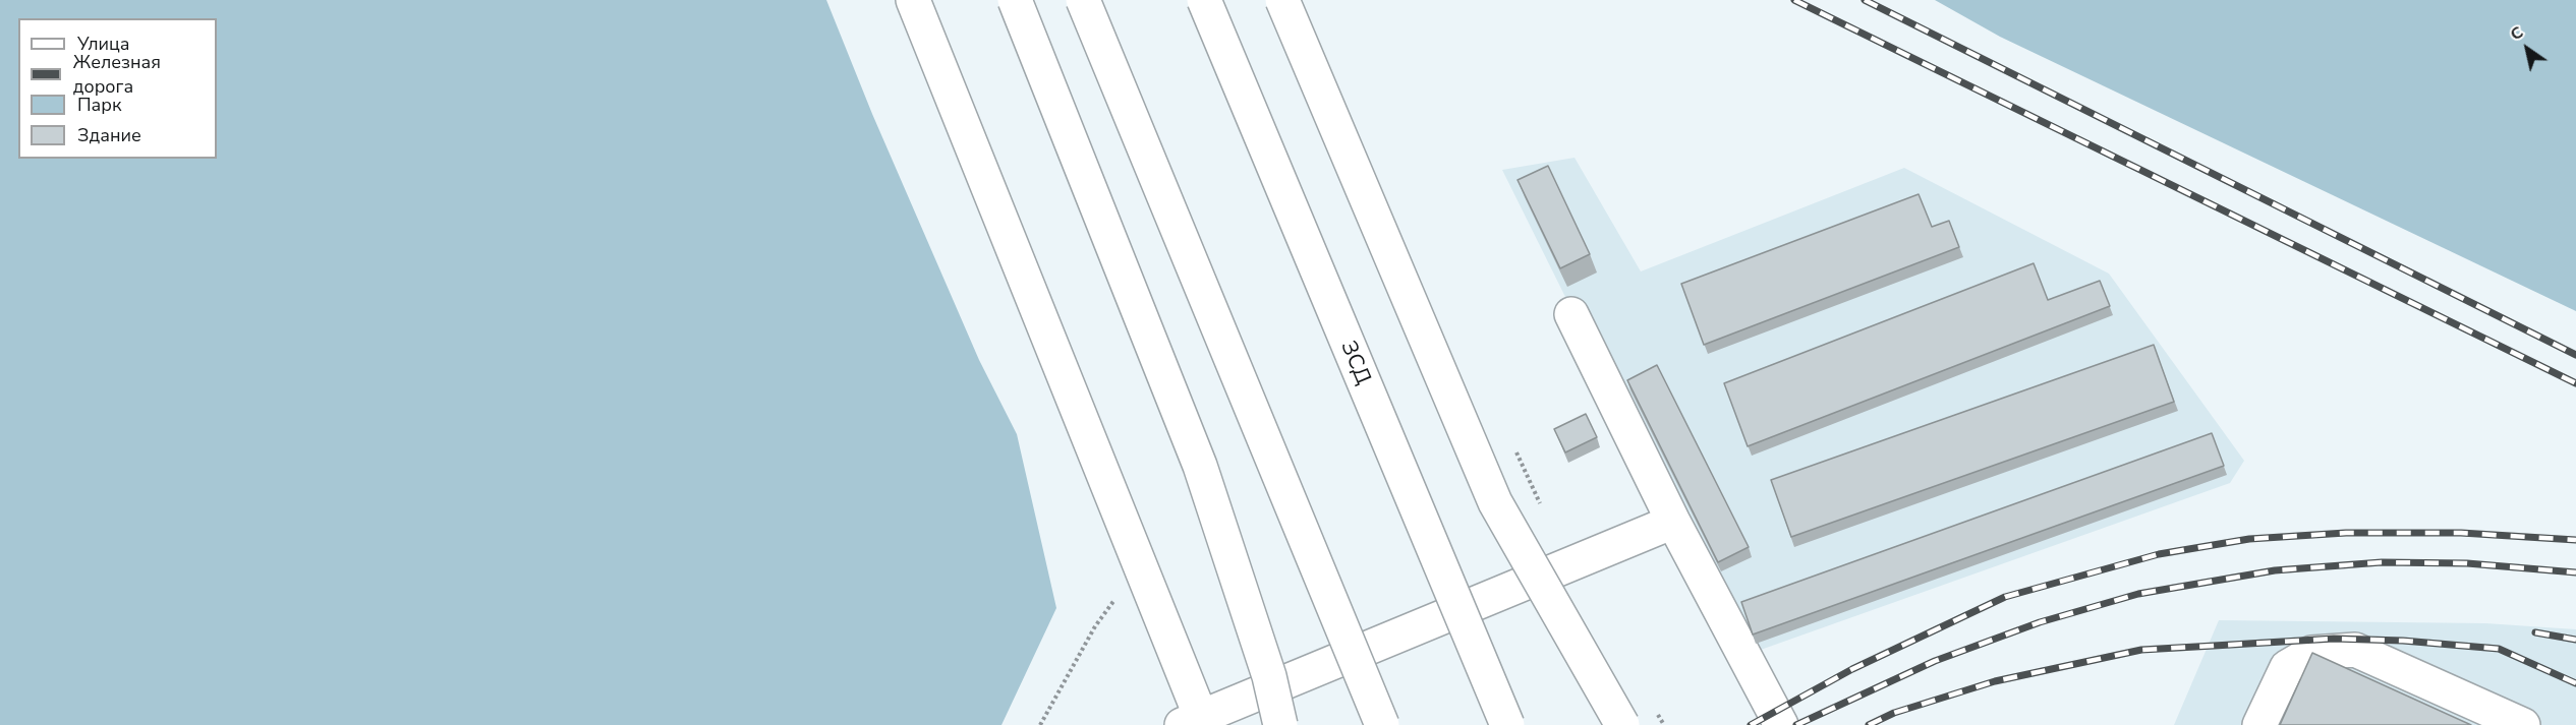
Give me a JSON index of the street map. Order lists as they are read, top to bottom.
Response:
{
  "streets": {
    "main road": ["ЗСД"]
  },
  "legend": [
    "Улица",
    "Железная дорога",
    "Парк",
    "Здание"
  ],
  "north": "top left"
}
